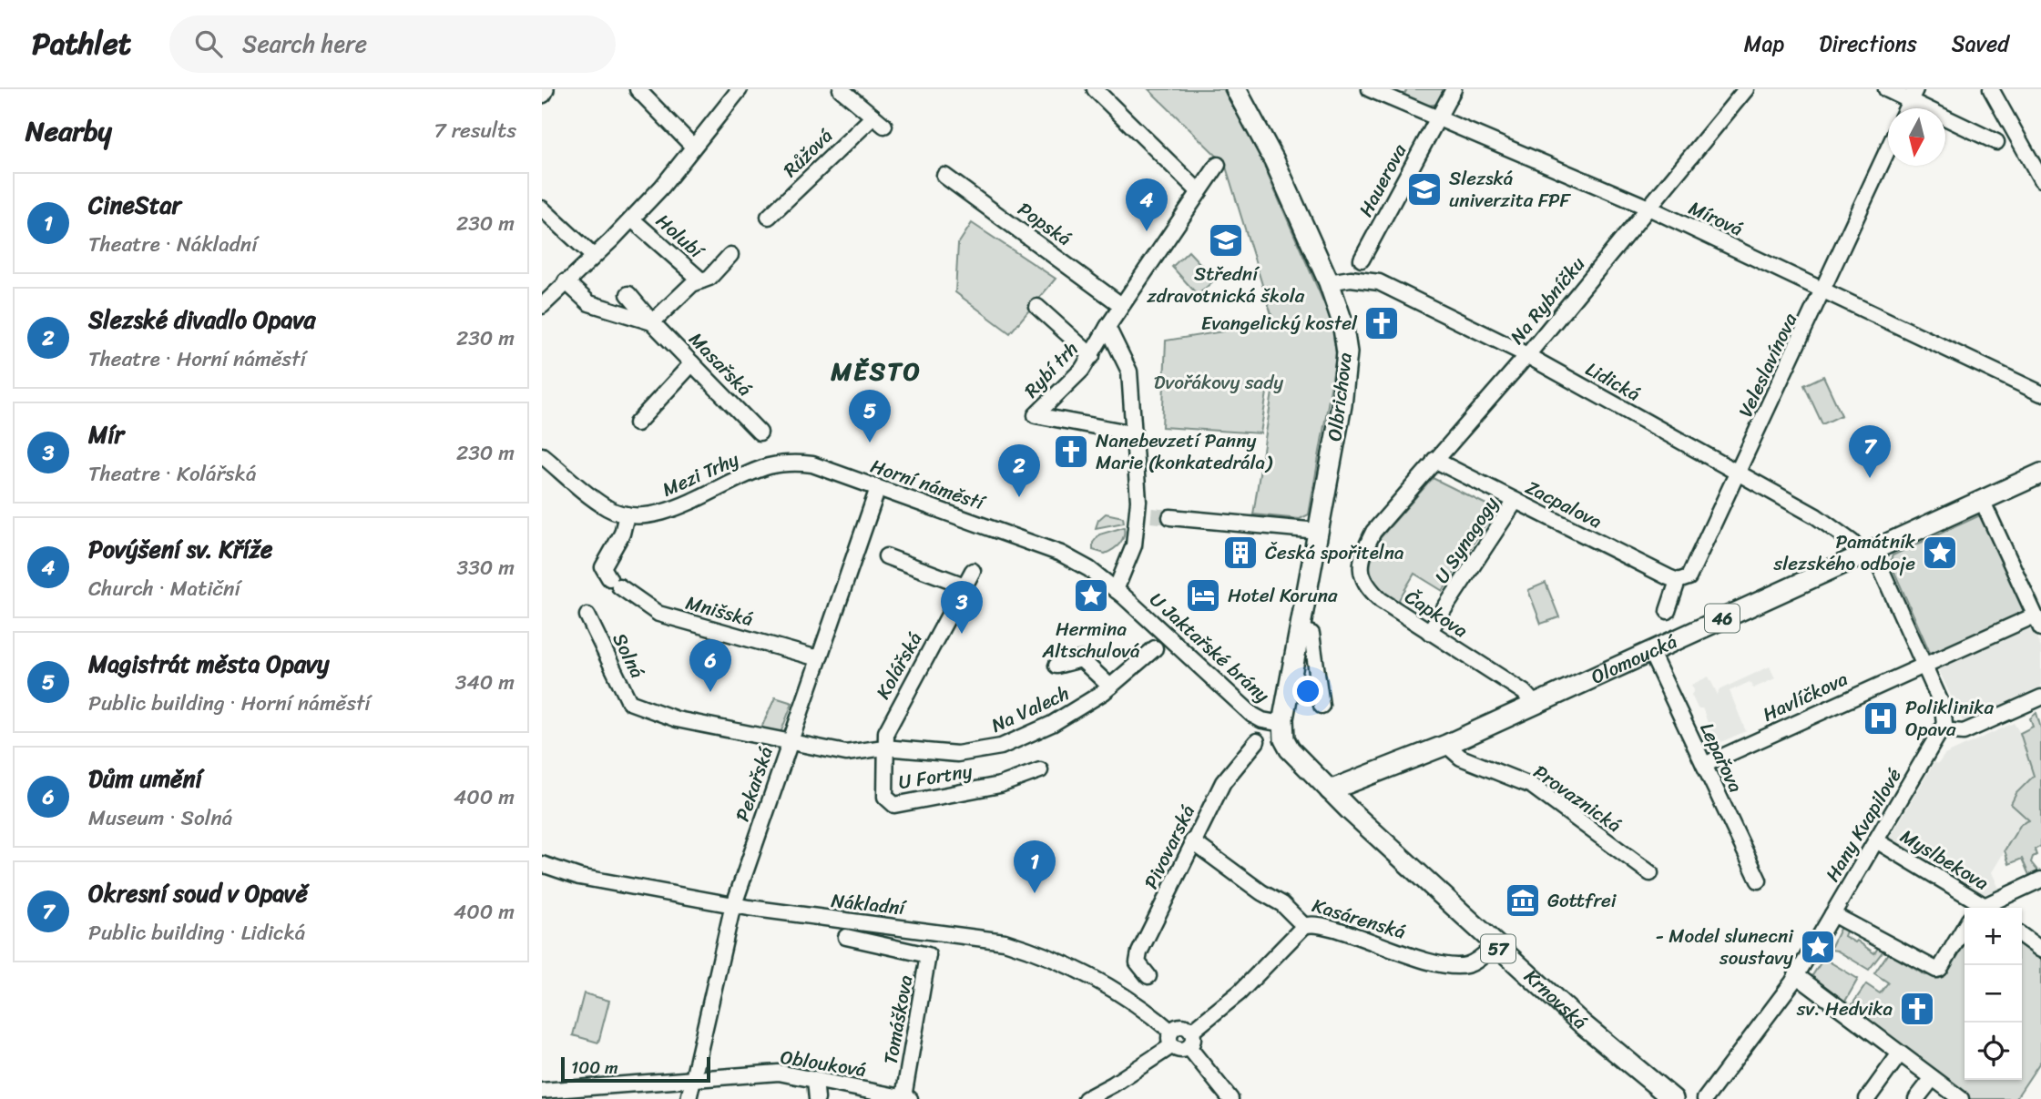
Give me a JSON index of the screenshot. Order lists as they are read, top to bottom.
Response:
{
  "streets": {
    "main road": [
      "Olbrichova",
      "46",
      "Olomoucká",
      "57",
      "Krnovská"
    ],
    "street": [
      "Růžová",
      "Hauerova",
      "Mírová",
      "Popská",
      "Holubí",
      "Na Rybníčku",
      "Masařská",
      "Veleslavínova",
      "Rybí trh",
      "Lidická",
      "Mezi Trhy",
      "Horní náměstí",
      "Zacpalova",
      "U Synagogy",
      "Mnišská",
      "Čapkova",
      "U Jaktařské brány",
      "Solná",
      "Kolářská",
      "Havlíčkova",
      "Na Valech",
      "Lepařova",
      "U Fortny",
      "Pekařská",
      "Provaznická",
      "Hany Kvapilové",
      "Pivovarská",
      "Myslbekova",
      "Nákladní",
      "Kasárenská",
      "Tomáškova",
      "Oblouková"
    ]
  },
  "crossings": [
    ["Hauerova", "Mírová"],
    ["Mírová", "Na Rybníčku"],
    ["Mírová", "Veleslavínova"],
    ["Popská", "Rybí trh"],
    ["Na Rybníčku", "Lidická"],
    ["Na Rybníčku", "Zacpalova"],
    ["Na Rybníčku", "Čapkova"],
    ["Veleslavínova", "Lidická"],
    ["Veleslavínova", "Zacpalova"],
    ["Lidická", "Olbrichova"],
    ["Lidická", "Olomoucká"],
    ["Olbrichova", "U Jaktařské brány"],
    ["Olbrichova", "Krnovská"],
    ["Mezi Trhy", "Horní náměstí"],
    ["Mezi Trhy", "Mnišská"],
    ["Horní náměstí", "U Jaktařské brány"],
    ["Horní náměstí", "Pekařská"],
    ["Zacpalova", "U Synagogy"],
    ["U Synagogy", "Čapkova"],
    ["Mnišská", "Pekařská"],
    ["Čapkova", "Olomoucká"],
    ["U Jaktařské brány", "Krnovská"],
    ["Solná", "Na Valech"],
    ["Solná", "Pekařská"],
    ["Olomoucká", "Lepařova"],
    ["Olomoucká", "Provaznická"],
    ["Olomoucká", "Krnovská"],
    ["Kolářská", "Na Valech"],
    ["Kolářská", "U Fortny"],
    ["Havlíčkova", "Lepařova"],
    ["Na Valech", "U Fortny"],
    ["Na Valech", "Pekařská"],
    ["Pekařská", "Nákladní"],
    ["Pekařská", "Oblouková"],
    ["Hany Kvapilové", "Myslbekova"],
    ["Pivovarská", "Kasárenská"],
    ["Kasárenská", "Krnovská"],
    ["Tomáškova", "Oblouková"]
  ],
  "districts": ["MĚSTO"],
  "parks": ["Dvořákovy sady"],
  "places": {
    "school or university": ["Slezská univerzita FPF", "Střední zdravotnická škola"],
    "church": ["Evangelický kostel", "Nanebevzetí Panny Marie (konkatedrála)", "sv. Hedvika"],
    "building": ["Česká spořitelna"],
    "place": ["Památník slezského odboje", "Hermina Altschulová", "- Model slunecni soustavy"],
    "hotel": ["Hotel Koruna"],
    "hospital": ["Poliklinika Opava"],
    "museum": ["Gottfrei"]
  },
  "scale_bar": "100 m",
  "north": "bottom",
  "page": {
    "header": "Pathlet",
    "search": "Search here",
    "nav": ["Map", "Directions", "Saved"],
    "heading": ["Nearby", "7 results"],
    "list": [
      {
        "mark": "1",
        "name": "CineStar",
        "note": "Theatre · Nákladní",
        "value": "230 m"
      },
      {
        "mark": "2",
        "name": "Slezské divadlo Opava",
        "note": "Theatre · Horní náměstí",
        "value": "230 m"
      },
      {
        "mark": "3",
        "name": "Mír",
        "note": "Theatre · Kolářská",
        "value": "230 m"
      },
      {
        "mark": "4",
        "name": "Povýšení sv. Kříže",
        "note": "Church · Matiční",
        "value": "330 m"
      },
      {
        "mark": "5",
        "name": "Magistrát města Opavy",
        "note": "Public building · Horní náměstí",
        "value": "340 m"
      },
      {
        "mark": "6",
        "name": "Dům umění",
        "note": "Museum · Solná",
        "value": "400 m"
      },
      {
        "mark": "7",
        "name": "Okresní soud v Opavě",
        "note": "Public building · Lidická",
        "value": "400 m"
      }
    ],
    "pins": [
      "4",
      "5",
      "7",
      "2",
      "3",
      "6",
      "1"
    ],
    "map_buttons": ["+", "−"],
    "scale": "100 m"
  }
}
